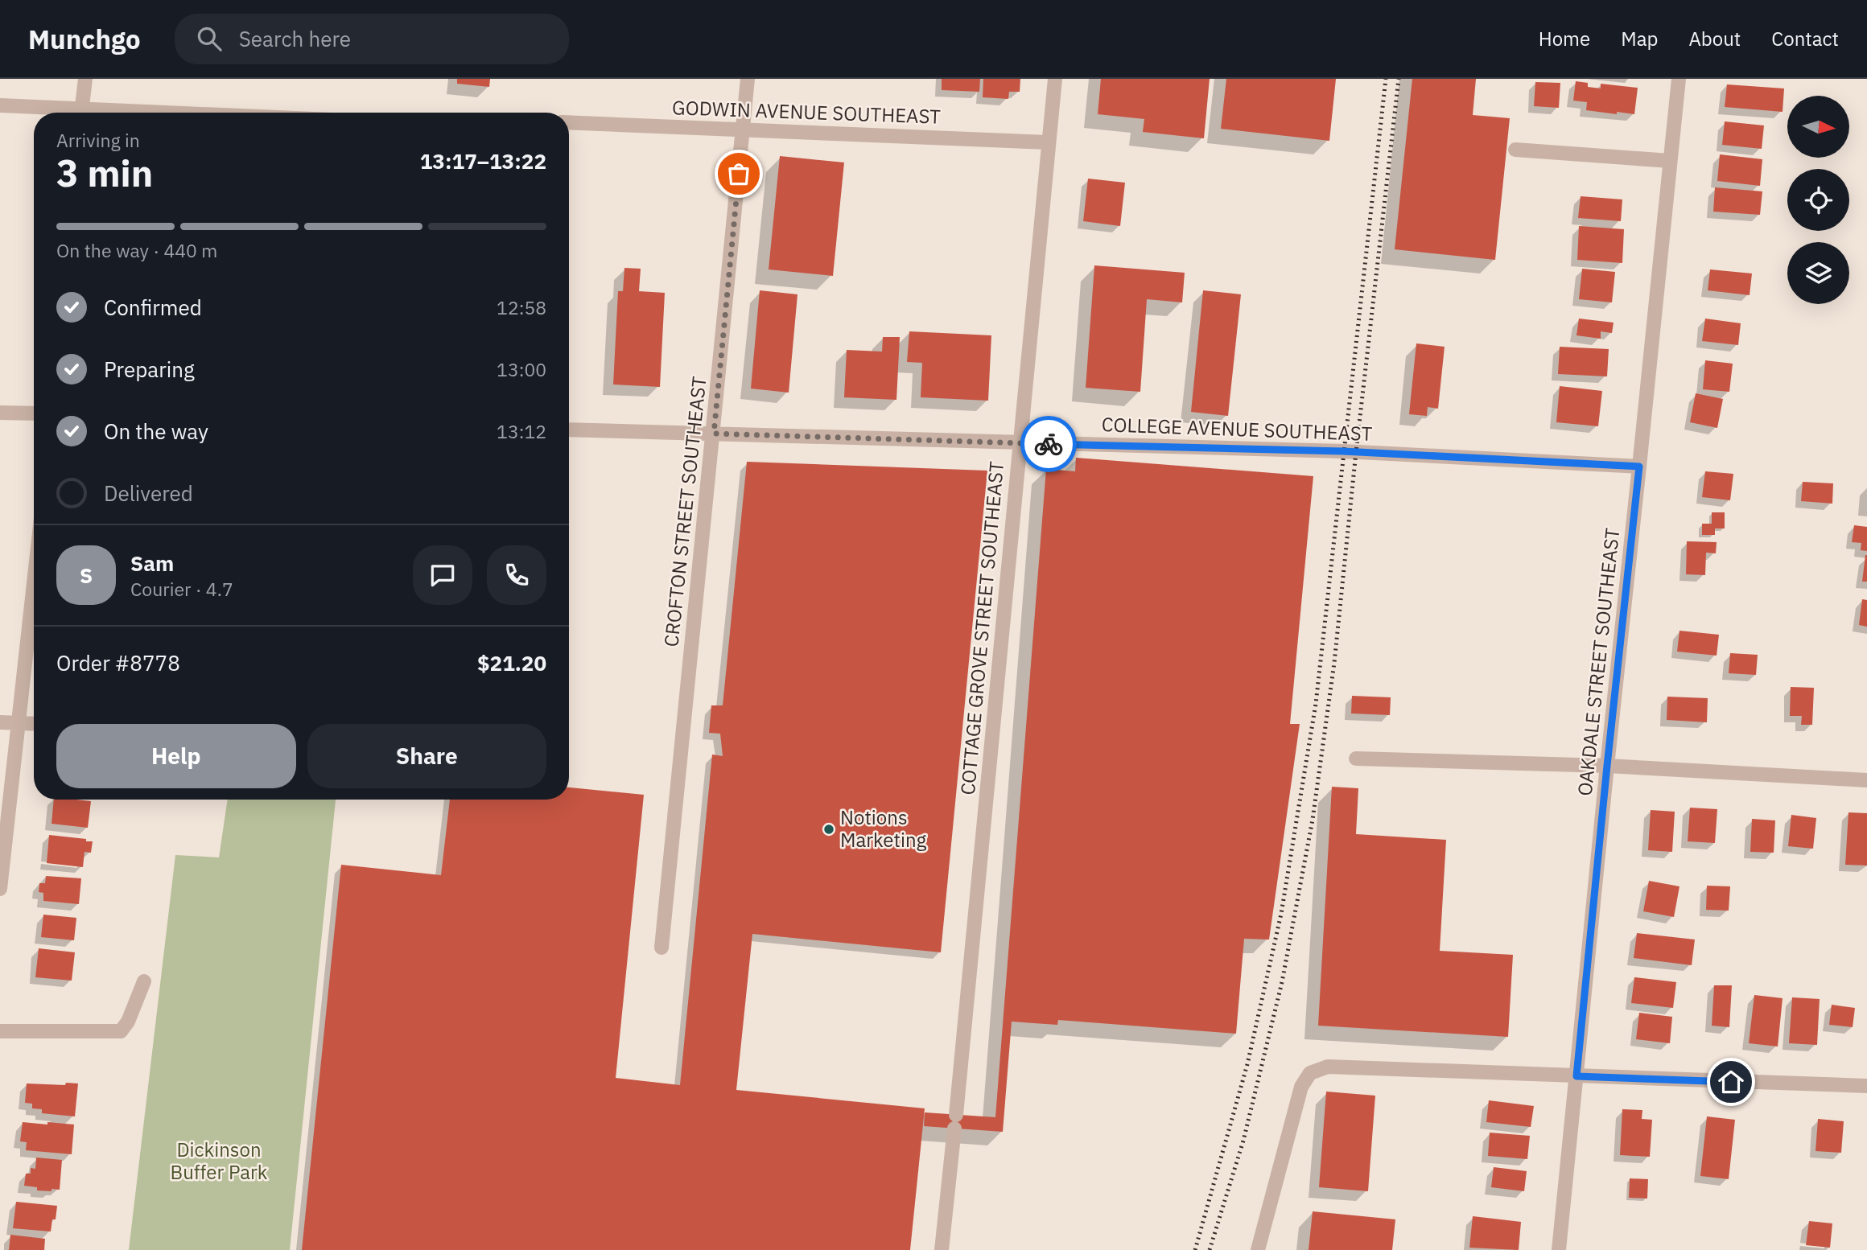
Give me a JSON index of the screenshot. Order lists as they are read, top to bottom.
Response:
{
  "streets": {
    "street": [
      "GODWIN AVENUE SOUTHEAST",
      "COLLEGE AVENUE SOUTHEAST",
      "CROFTON STREET SOUTHEAST",
      "COTTAGE GROVE STREET SOUTHEAST",
      "OAKDALE STREET SOUTHEAST"
    ]
  },
  "crossings": [
    ["GODWIN AVENUE SOUTHEAST", "CROFTON STREET SOUTHEAST"],
    ["GODWIN AVENUE SOUTHEAST", "COTTAGE GROVE STREET SOUTHEAST"],
    ["COLLEGE AVENUE SOUTHEAST", "CROFTON STREET SOUTHEAST"],
    ["COLLEGE AVENUE SOUTHEAST", "COTTAGE GROVE STREET SOUTHEAST"],
    ["COLLEGE AVENUE SOUTHEAST", "OAKDALE STREET SOUTHEAST"]
  ],
  "parks": ["Dickinson Buffer Park"],
  "places": ["Notions Marketing"],
  "north": "right",
  "page": {
    "header": "Munchgo",
    "search": "Search here",
    "nav": [
      "Home",
      "Map",
      "About",
      "Contact"
    ],
    "heading": ["3 min", "Arriving in", "13:17–13:22"],
    "panel": [
      "Sam",
      "Courier · 4.7",
      "Order #8778",
      "$21.20"
    ],
    "bar": "On the way · 440 m",
    "list": [
      ["Confirmed", "12:58"],
      ["Preparing", "13:00"],
      ["On the way", "13:12"],
      "Delivered"
    ],
    "round": "S",
    "buttons": ["Help", "Share"]
  }
}
